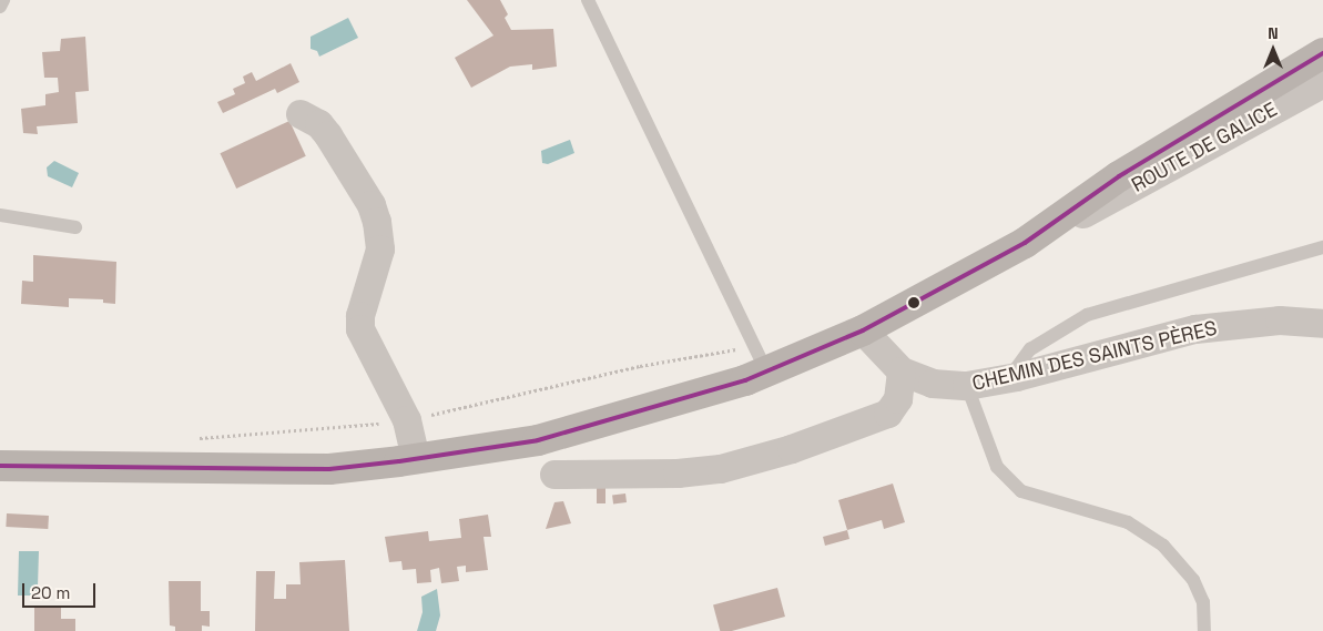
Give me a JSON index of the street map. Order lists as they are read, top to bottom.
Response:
{
  "streets": {
    "main road": ["ROUTE DE GALICE"],
    "street": ["CHEMIN DES SAINTS PÈRES"]
  },
  "crossings": [
    ["ROUTE DE GALICE", "CHEMIN DES SAINTS PÈRES"]
  ],
  "scale_bar": "20 m",
  "north": "top"
}
